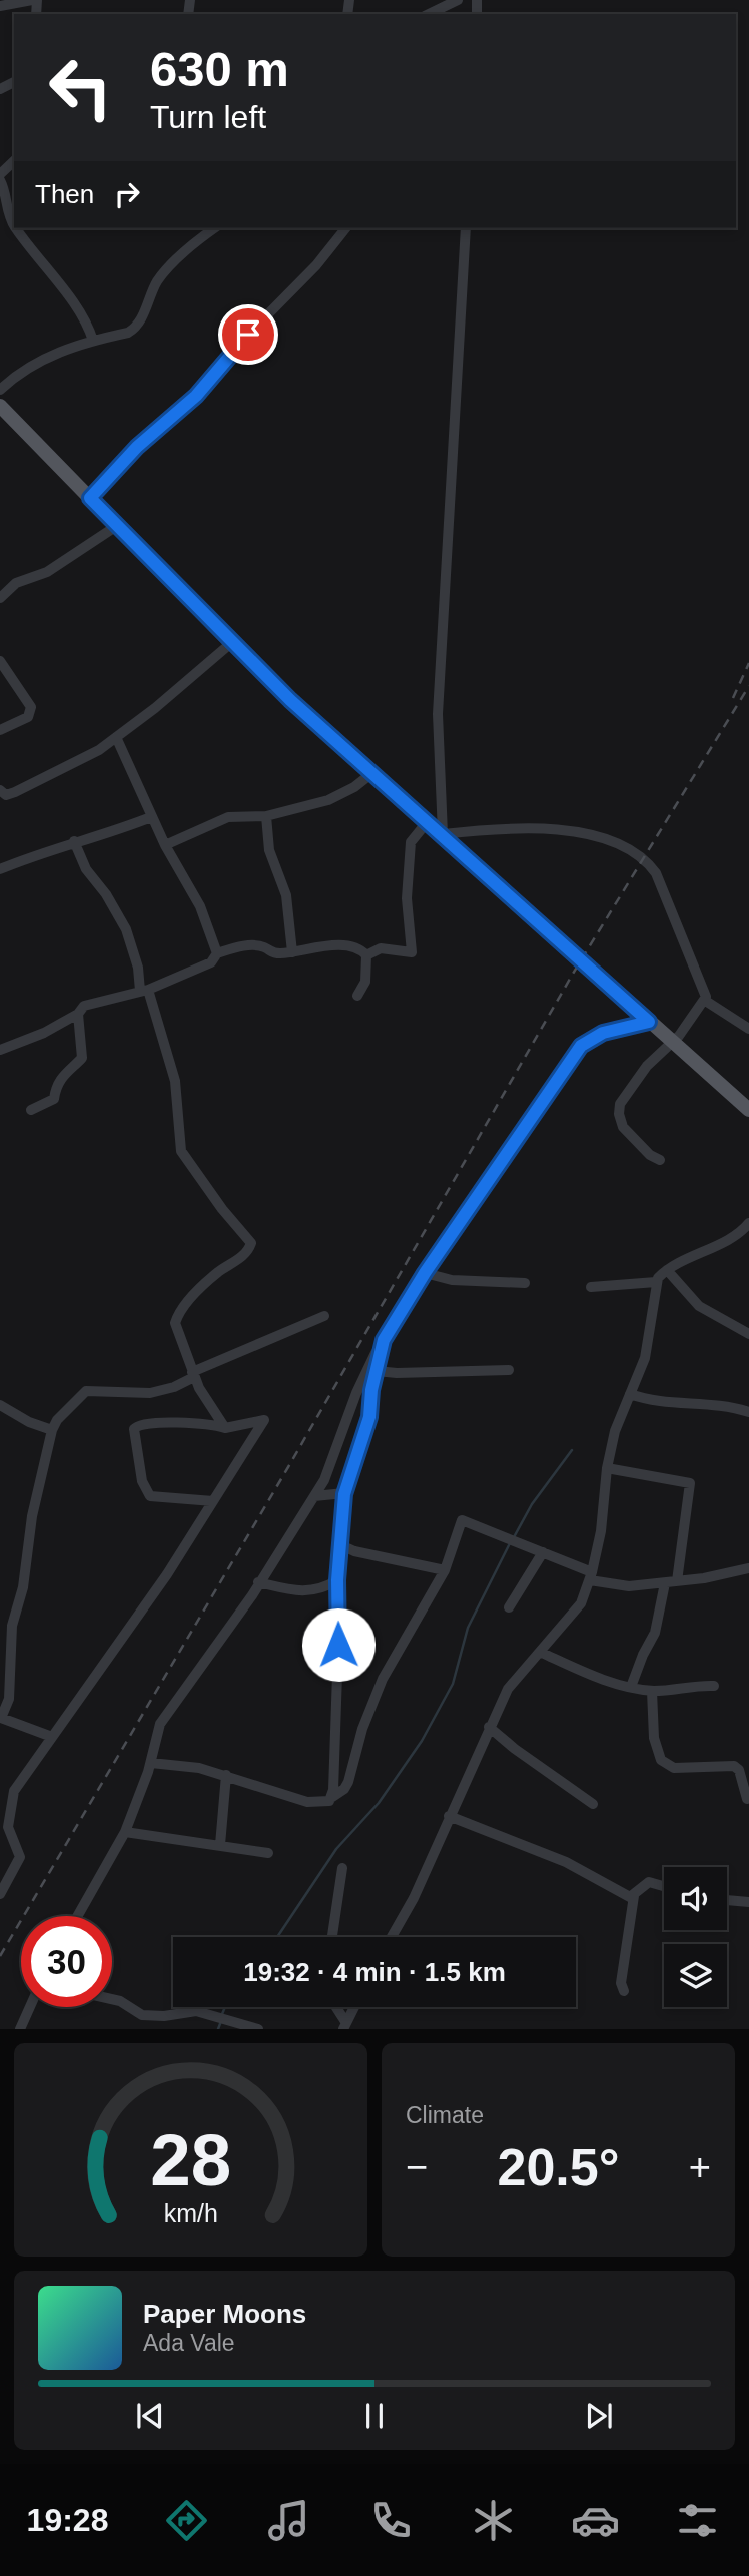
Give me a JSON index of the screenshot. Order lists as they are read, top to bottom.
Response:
{
  "page": {
    "turn": ["630 m", "Turn left"],
    "then": "Then",
    "limit": "30",
    "trip": "19:32 · 4 min · 1.5 km",
    "tile": "Climate",
    "heat": ["−", "20.5°", "+"],
    "song": ["Paper Moons", "Ada Vale"],
    "tabs": "19:28",
    "gauge": ["28", "km/h"]
  }
}
